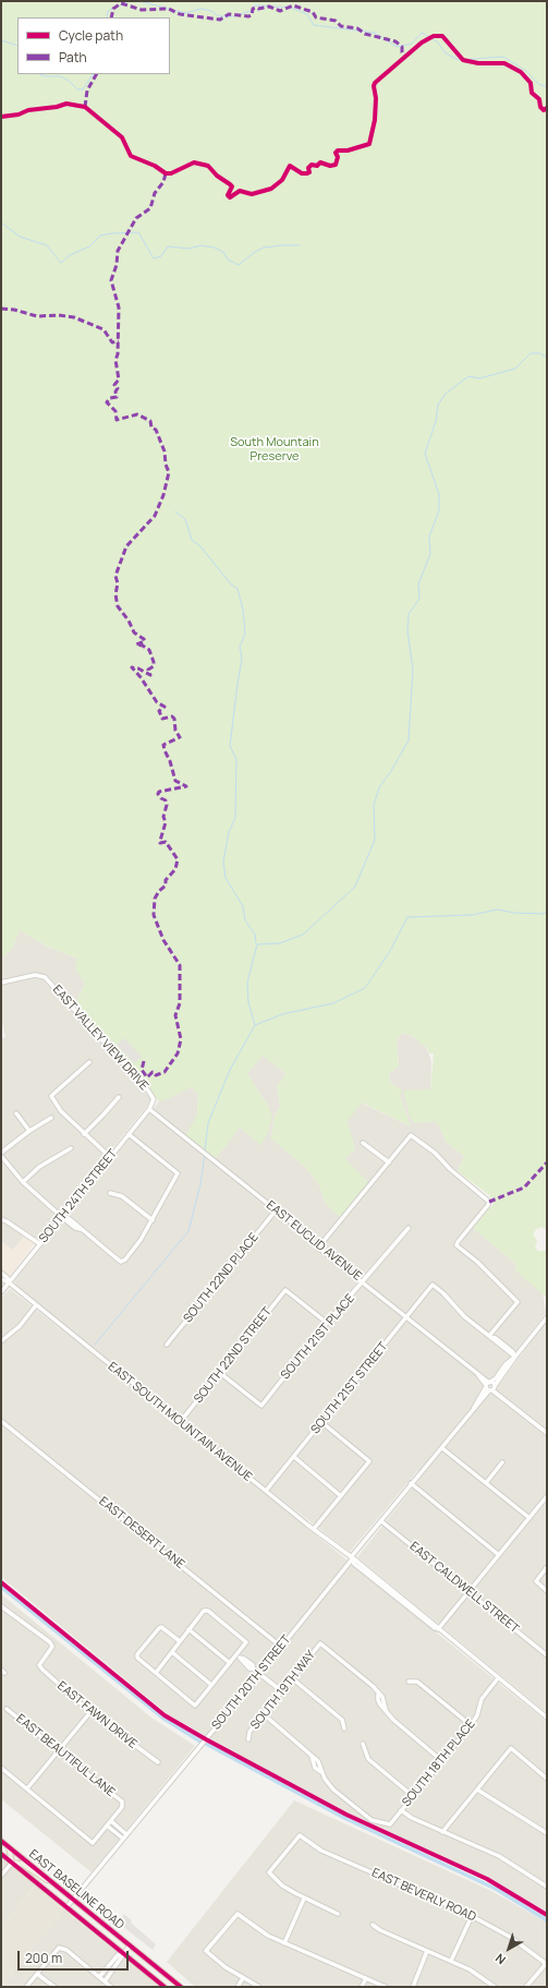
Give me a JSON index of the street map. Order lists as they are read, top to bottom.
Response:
{
  "streets": {
    "main road": ["EAST BASELINE ROAD"],
    "street": [
      "EAST VALLEY VIEW DRIVE",
      "SOUTH 24TH STREET",
      "EAST EUCLID AVENUE",
      "SOUTH 22ND PLACE",
      "SOUTH 21ST PLACE",
      "SOUTH 22ND STREET",
      "SOUTH 21ST STREET",
      "EAST SOUTH MOUNTAIN AVENUE",
      "EAST DESERT LANE",
      "EAST CALDWELL STREET",
      "SOUTH 20TH STREET",
      "SOUTH 19TH WAY",
      "EAST FAWN DRIVE",
      "EAST BEAUTIFUL LANE",
      "SOUTH 18TH PLACE",
      "EAST BEVERLY ROAD"
    ]
  },
  "crossings": [
    ["EAST VALLEY VIEW DRIVE", "SOUTH 24TH STREET"],
    ["SOUTH 24TH STREET", "EAST EUCLID AVENUE"],
    ["SOUTH 24TH STREET", "EAST SOUTH MOUNTAIN AVENUE"],
    ["EAST EUCLID AVENUE", "SOUTH 22ND PLACE"],
    ["EAST EUCLID AVENUE", "SOUTH 21ST PLACE"],
    ["EAST EUCLID AVENUE", "SOUTH 21ST STREET"],
    ["EAST EUCLID AVENUE", "SOUTH 20TH STREET"],
    ["SOUTH 21ST PLACE", "SOUTH 22ND STREET"],
    ["SOUTH 22ND STREET", "EAST SOUTH MOUNTAIN AVENUE"],
    ["SOUTH 21ST STREET", "EAST SOUTH MOUNTAIN AVENUE"],
    ["EAST SOUTH MOUNTAIN AVENUE", "SOUTH 20TH STREET"],
    ["EAST SOUTH MOUNTAIN AVENUE", "SOUTH 18TH PLACE"],
    ["EAST DESERT LANE", "SOUTH 20TH STREET"],
    ["EAST CALDWELL STREET", "SOUTH 20TH STREET"],
    ["SOUTH 20TH STREET", "EAST BASELINE ROAD"],
    ["SOUTH 19TH WAY", "SOUTH 18TH PLACE"]
  ],
  "parks": ["South Mountain Preserve"],
  "legend": ["Cycle path", "Path"],
  "scale_bar": "200 m",
  "north": "bottom left"
}
